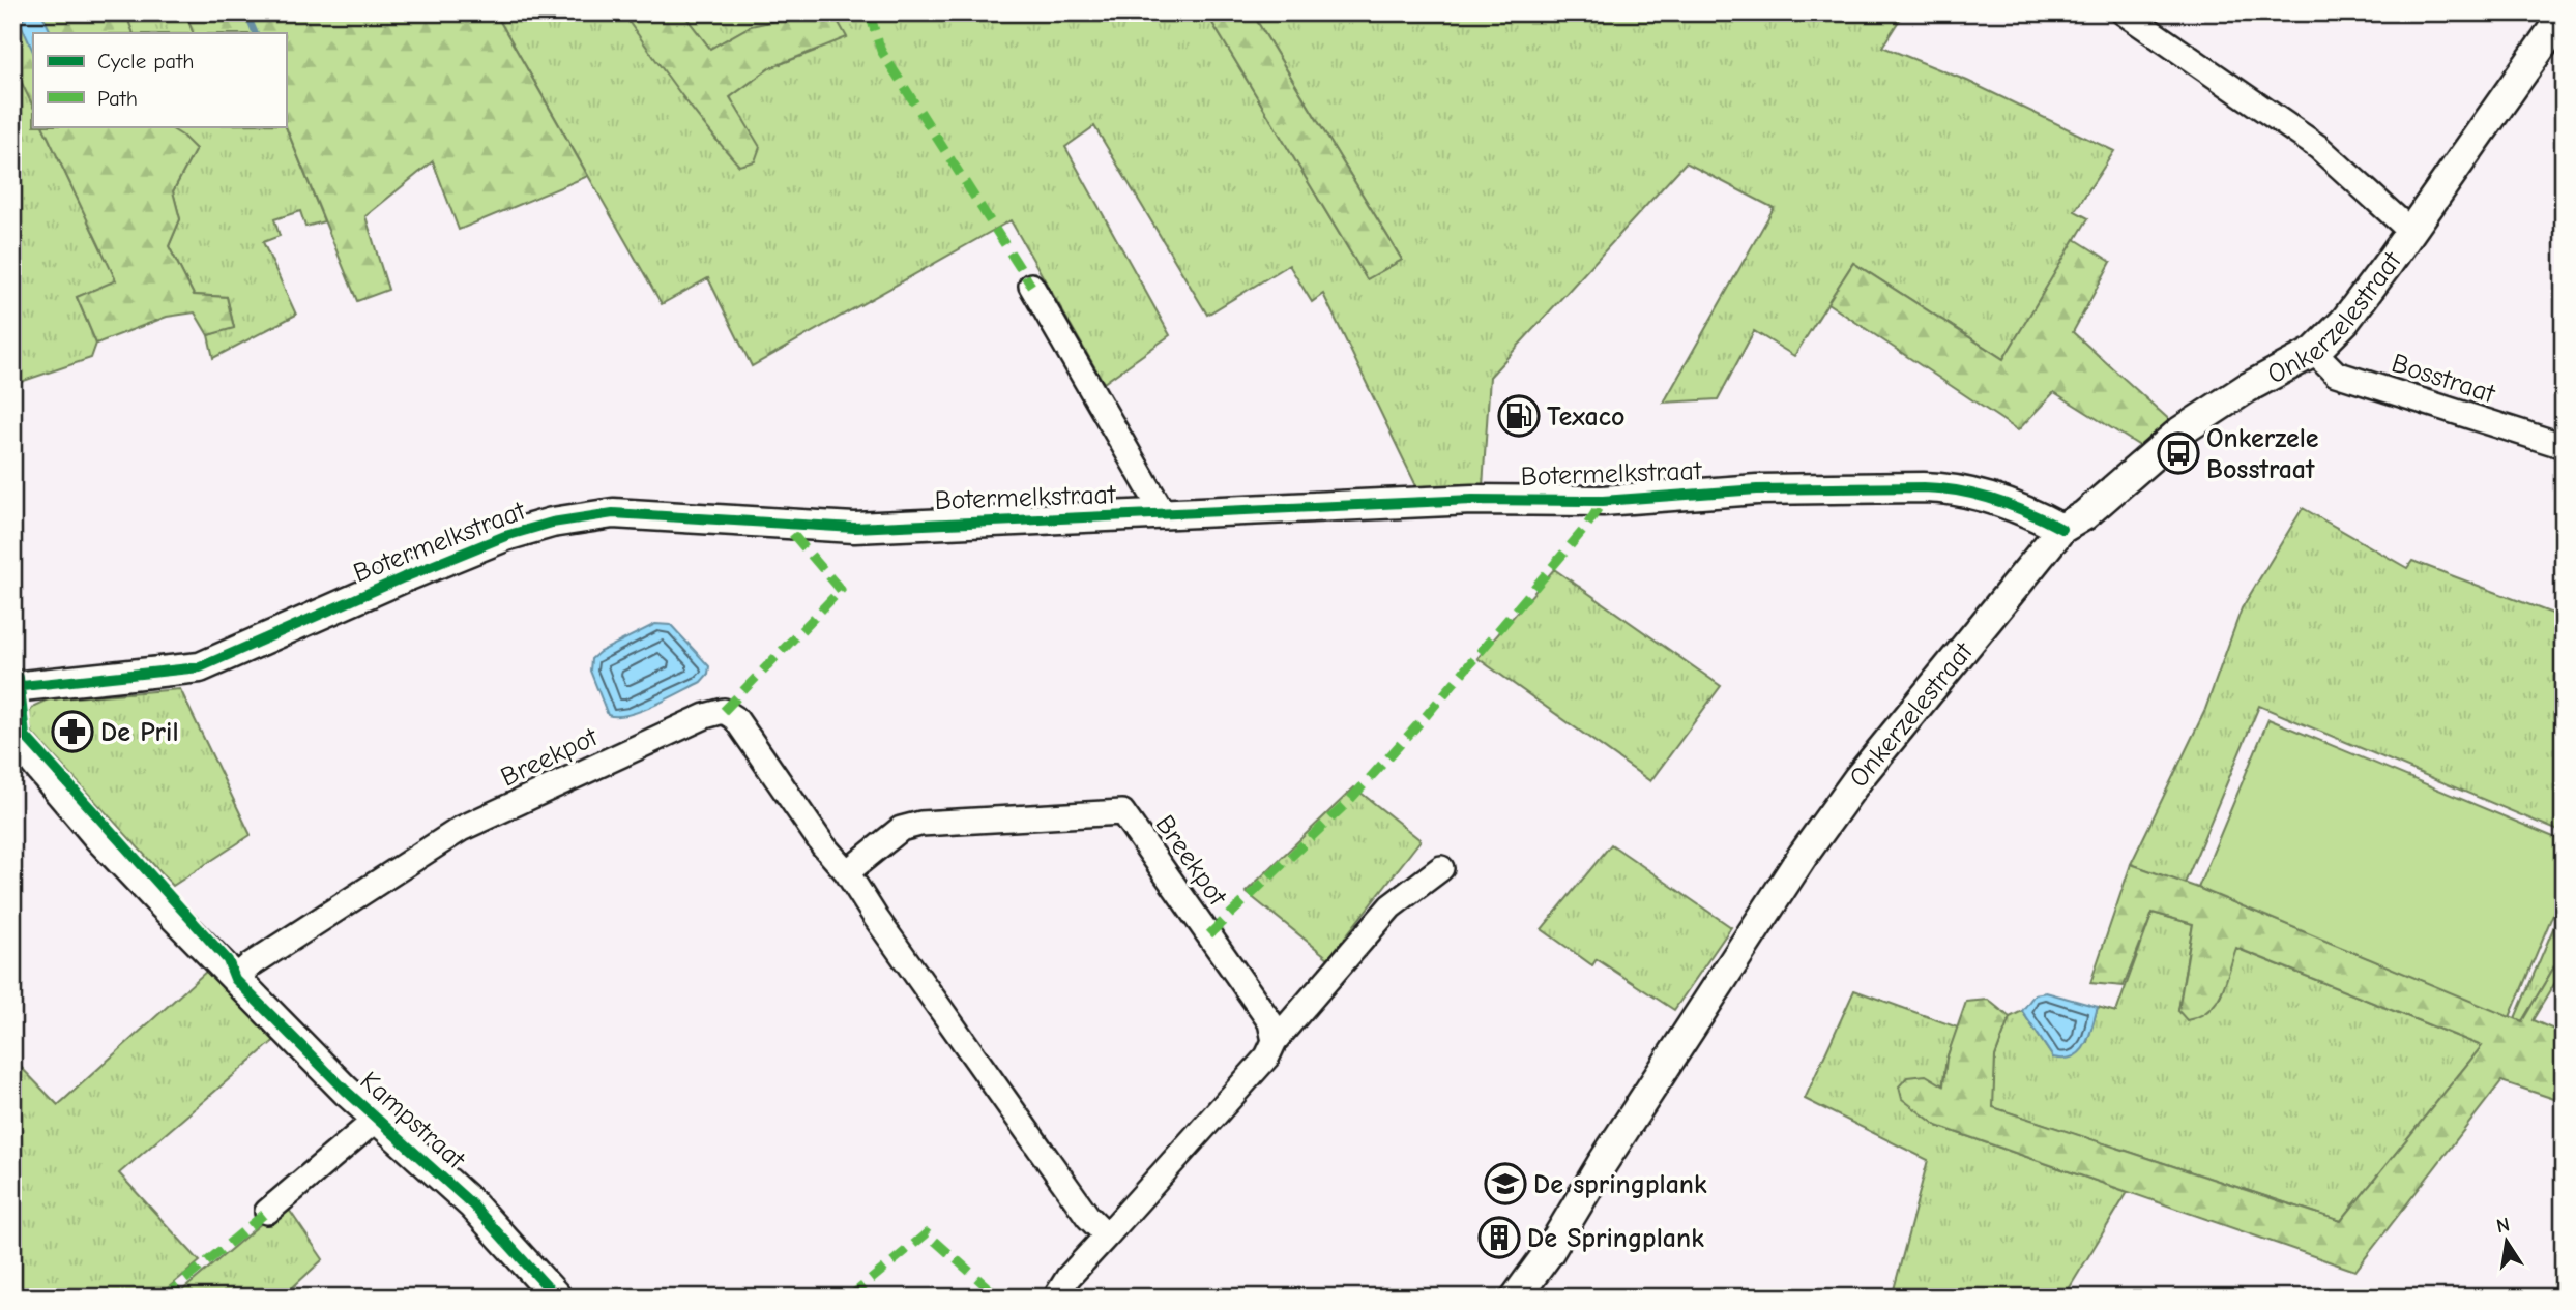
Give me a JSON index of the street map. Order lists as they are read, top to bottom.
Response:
{
  "streets": {
    "street": [
      "Onkerzelestraat",
      "Bosstraat",
      "Botermelkstraat",
      "Breekpot",
      "Kampstraat"
    ]
  },
  "crossings": [
    ["Onkerzelestraat", "Bosstraat"],
    ["Onkerzelestraat", "Botermelkstraat"],
    ["Breekpot", "Kampstraat"]
  ],
  "places": {
    "fuel station": ["Texaco"],
    "bus stop": ["Onkerzele Bosstraat"],
    "pharmacy": ["De Pril"],
    "school or university": ["De springplank"],
    "building": ["De Springplank"]
  },
  "legend": ["Cycle path", "Path"],
  "north": "top"
}
